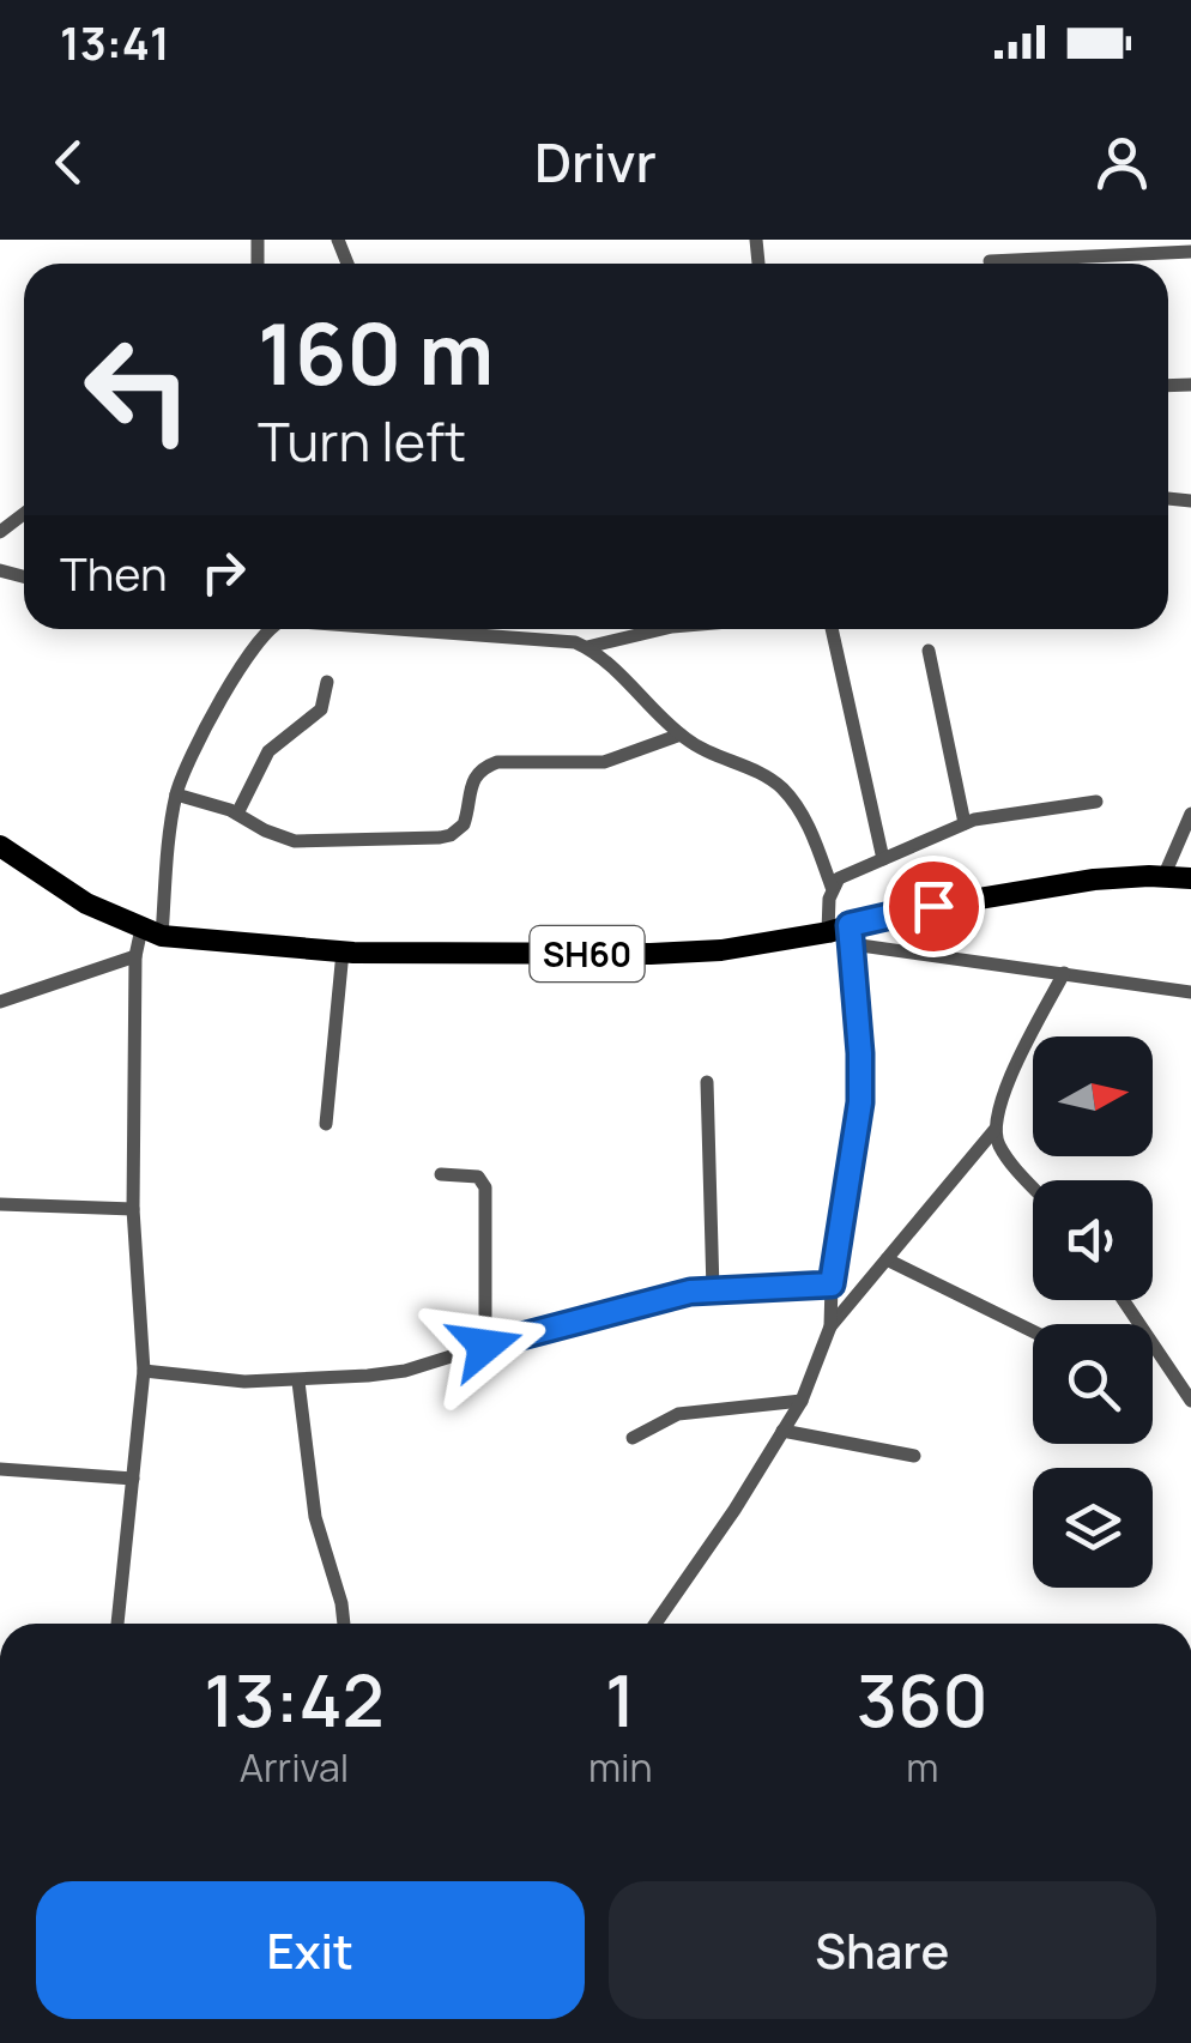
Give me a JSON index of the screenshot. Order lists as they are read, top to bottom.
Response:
{
  "streets": {
    "main road": ["SH60"]
  },
  "north": "right",
  "page": {
    "status": "13:41",
    "header": "Drivr",
    "turn": ["160 m", "Turn left"],
    "then": "Then",
    "eta": [
      "13:42",
      "Arrival",
      "1",
      "min",
      "360",
      "m"
    ],
    "buttons": ["Exit", "Share"]
  }
}
